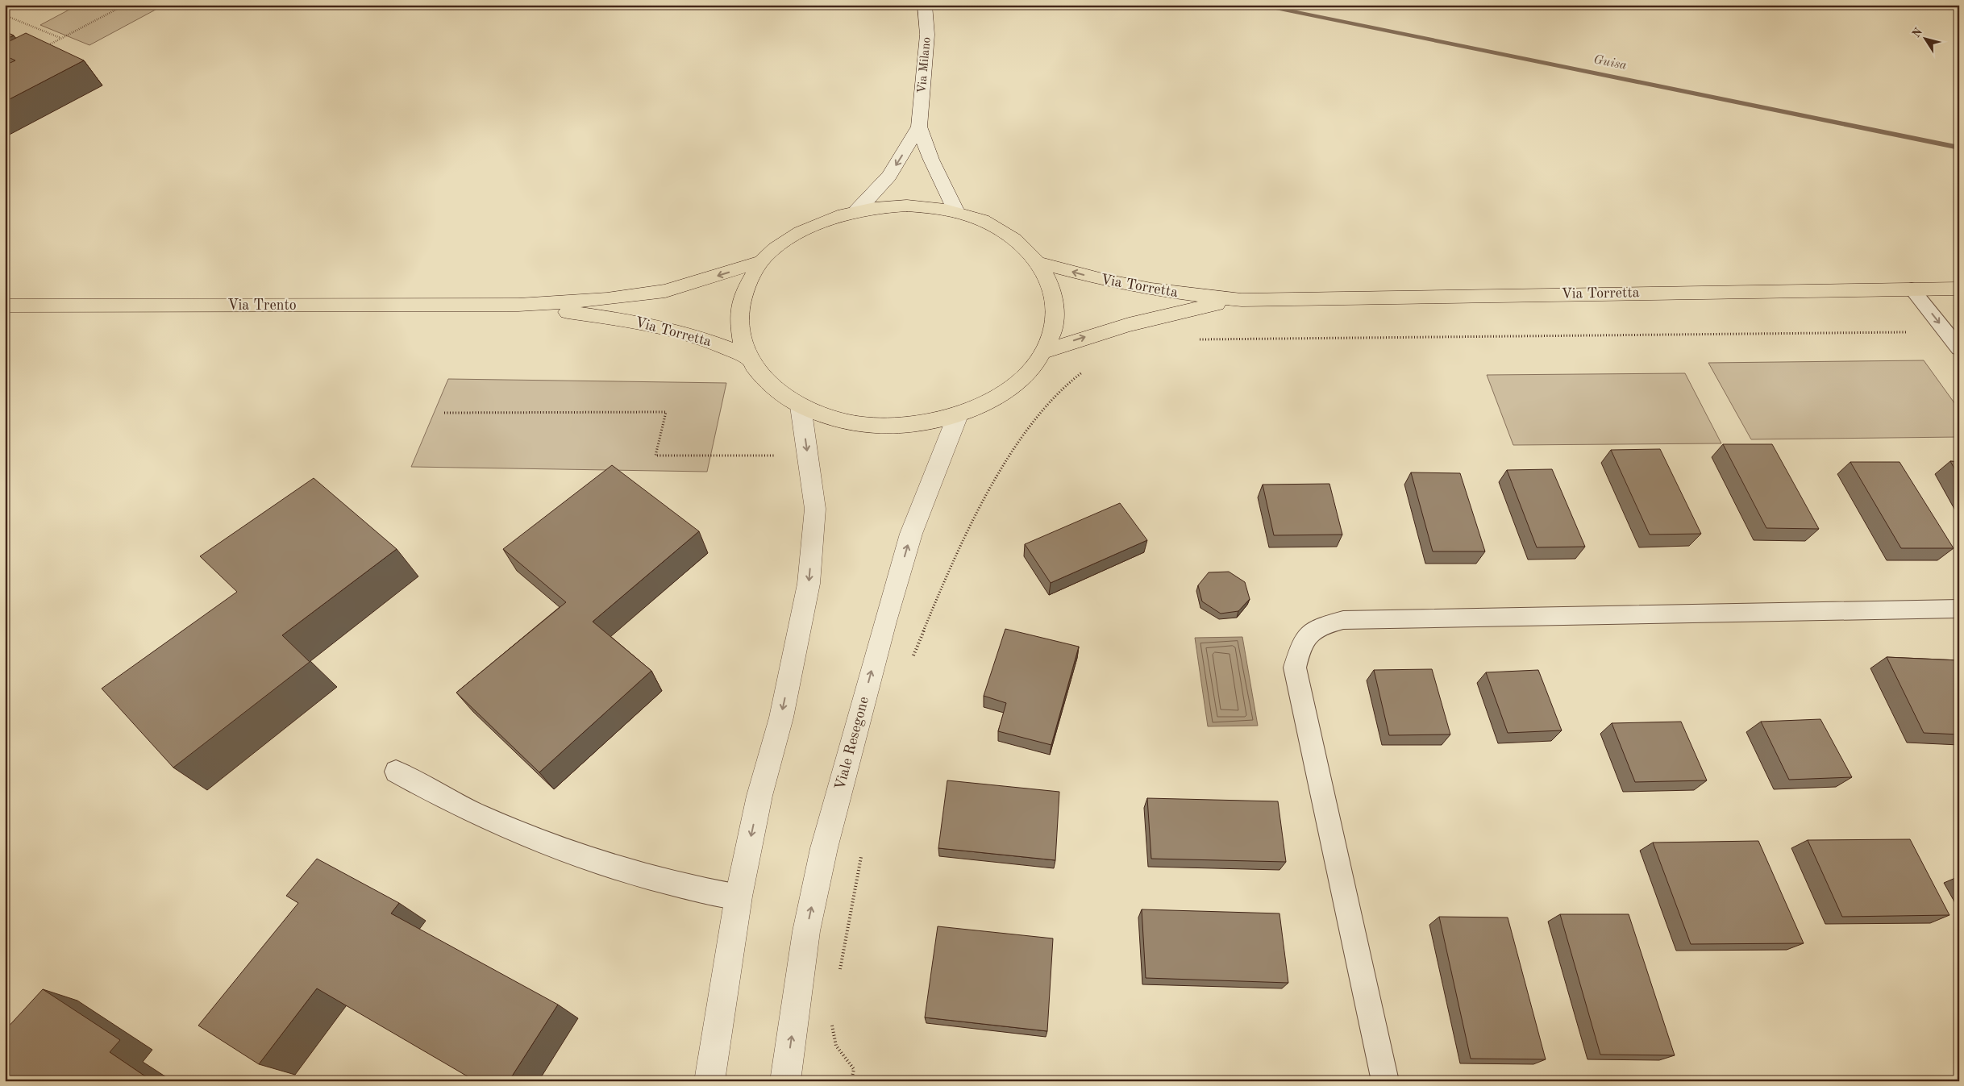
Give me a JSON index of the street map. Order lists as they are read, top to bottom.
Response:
{
  "streets": {
    "main road": ["Via Torretta", "Via Trento"],
    "street": ["Via Milano", "Viale Resegone"]
  },
  "crossings": [
    ["Via Torretta", "Via Trento"]
  ],
  "water": ["Guisa"],
  "north": "top left"
}
